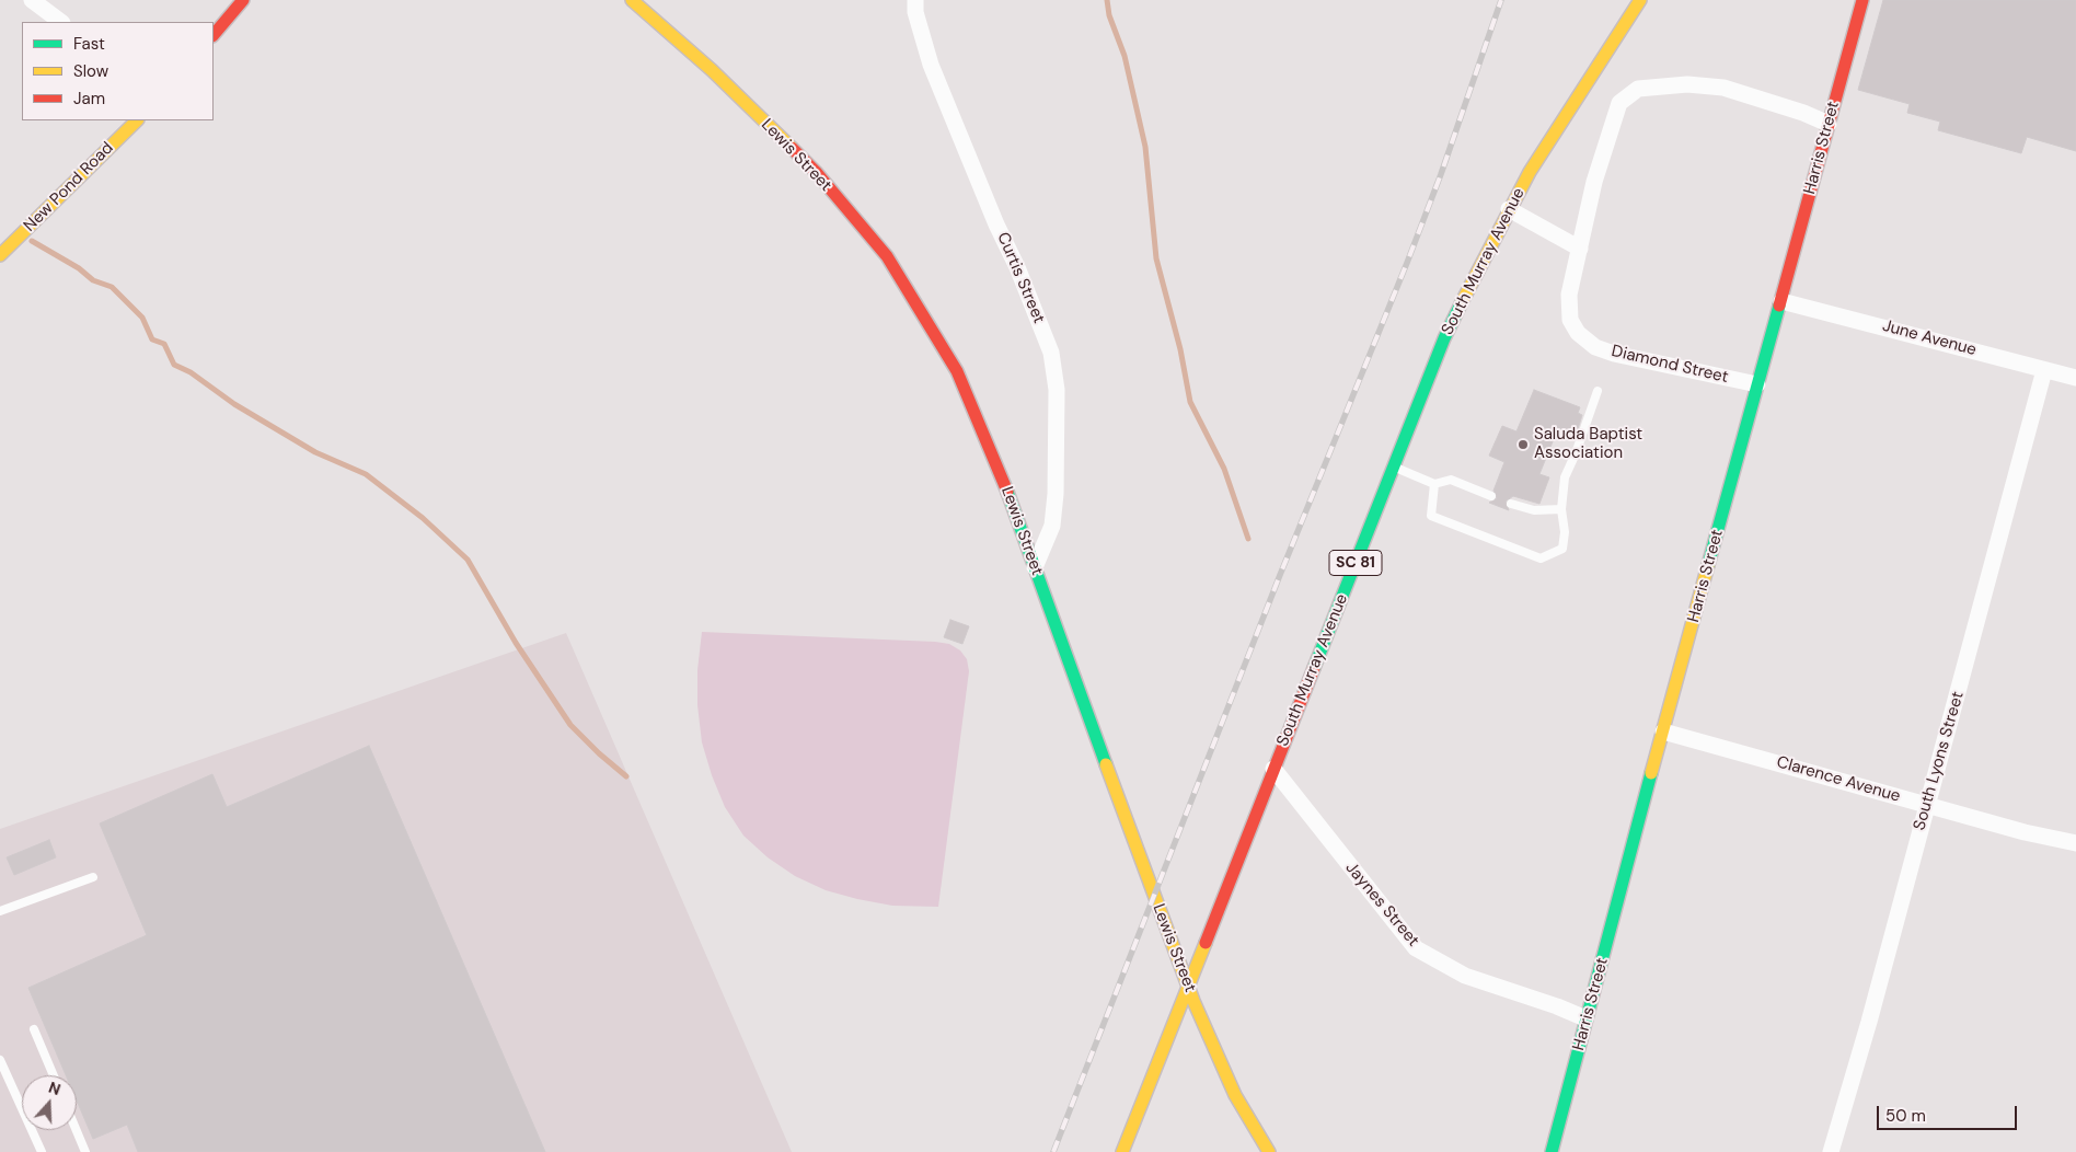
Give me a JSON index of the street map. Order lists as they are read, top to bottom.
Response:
{
  "streets": {
    "street": [
      "Harris Street",
      "Lewis Street",
      "New Pond Road",
      "South Murray Avenue",
      "Curtis Street",
      "June Avenue",
      "Diamond Street",
      "SC 81",
      "South Lyons Street",
      "Clarence Avenue",
      "Jaynes Street"
    ]
  },
  "crossings": [
    ["Harris Street", "June Avenue"],
    ["Harris Street", "Diamond Street"],
    ["Harris Street", "Clarence Avenue"],
    ["Harris Street", "Jaynes Street"],
    ["Lewis Street", "South Murray Avenue"],
    ["Lewis Street", "Curtis Street"],
    ["South Murray Avenue", "Jaynes Street"],
    ["June Avenue", "South Lyons Street"],
    ["South Lyons Street", "Clarence Avenue"]
  ],
  "places": ["Saluda Baptist Association"],
  "legend": ["Fast", "Slow", "Jam"],
  "scale_bar": "50 m",
  "north": "top"
}
